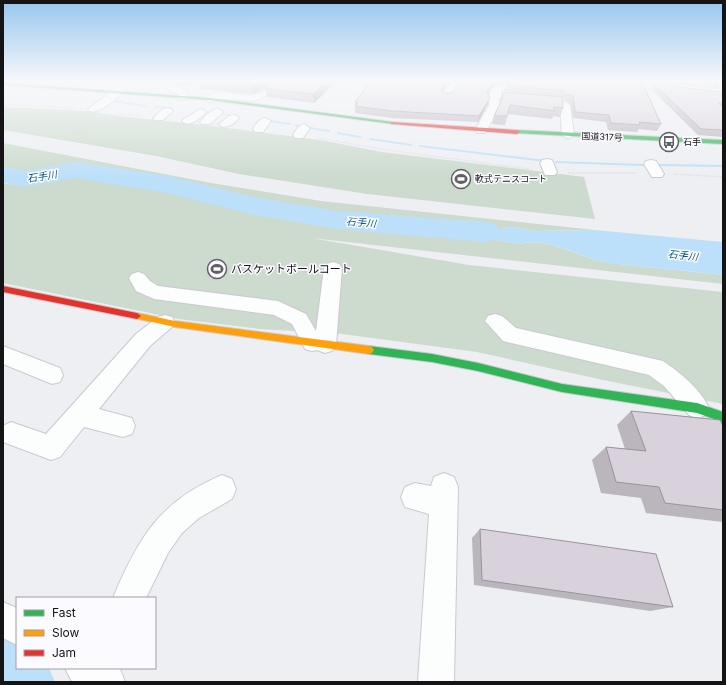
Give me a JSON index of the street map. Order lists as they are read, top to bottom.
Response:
{
  "streets": {
    "main road": ["国道317号"]
  },
  "water": ["石手川"],
  "places": {
    "bus stop": ["石手"],
    "sports": ["軟式テニスコート", "バスケットボールコート"]
  },
  "legend": ["Fast", "Slow", "Jam"]
}
